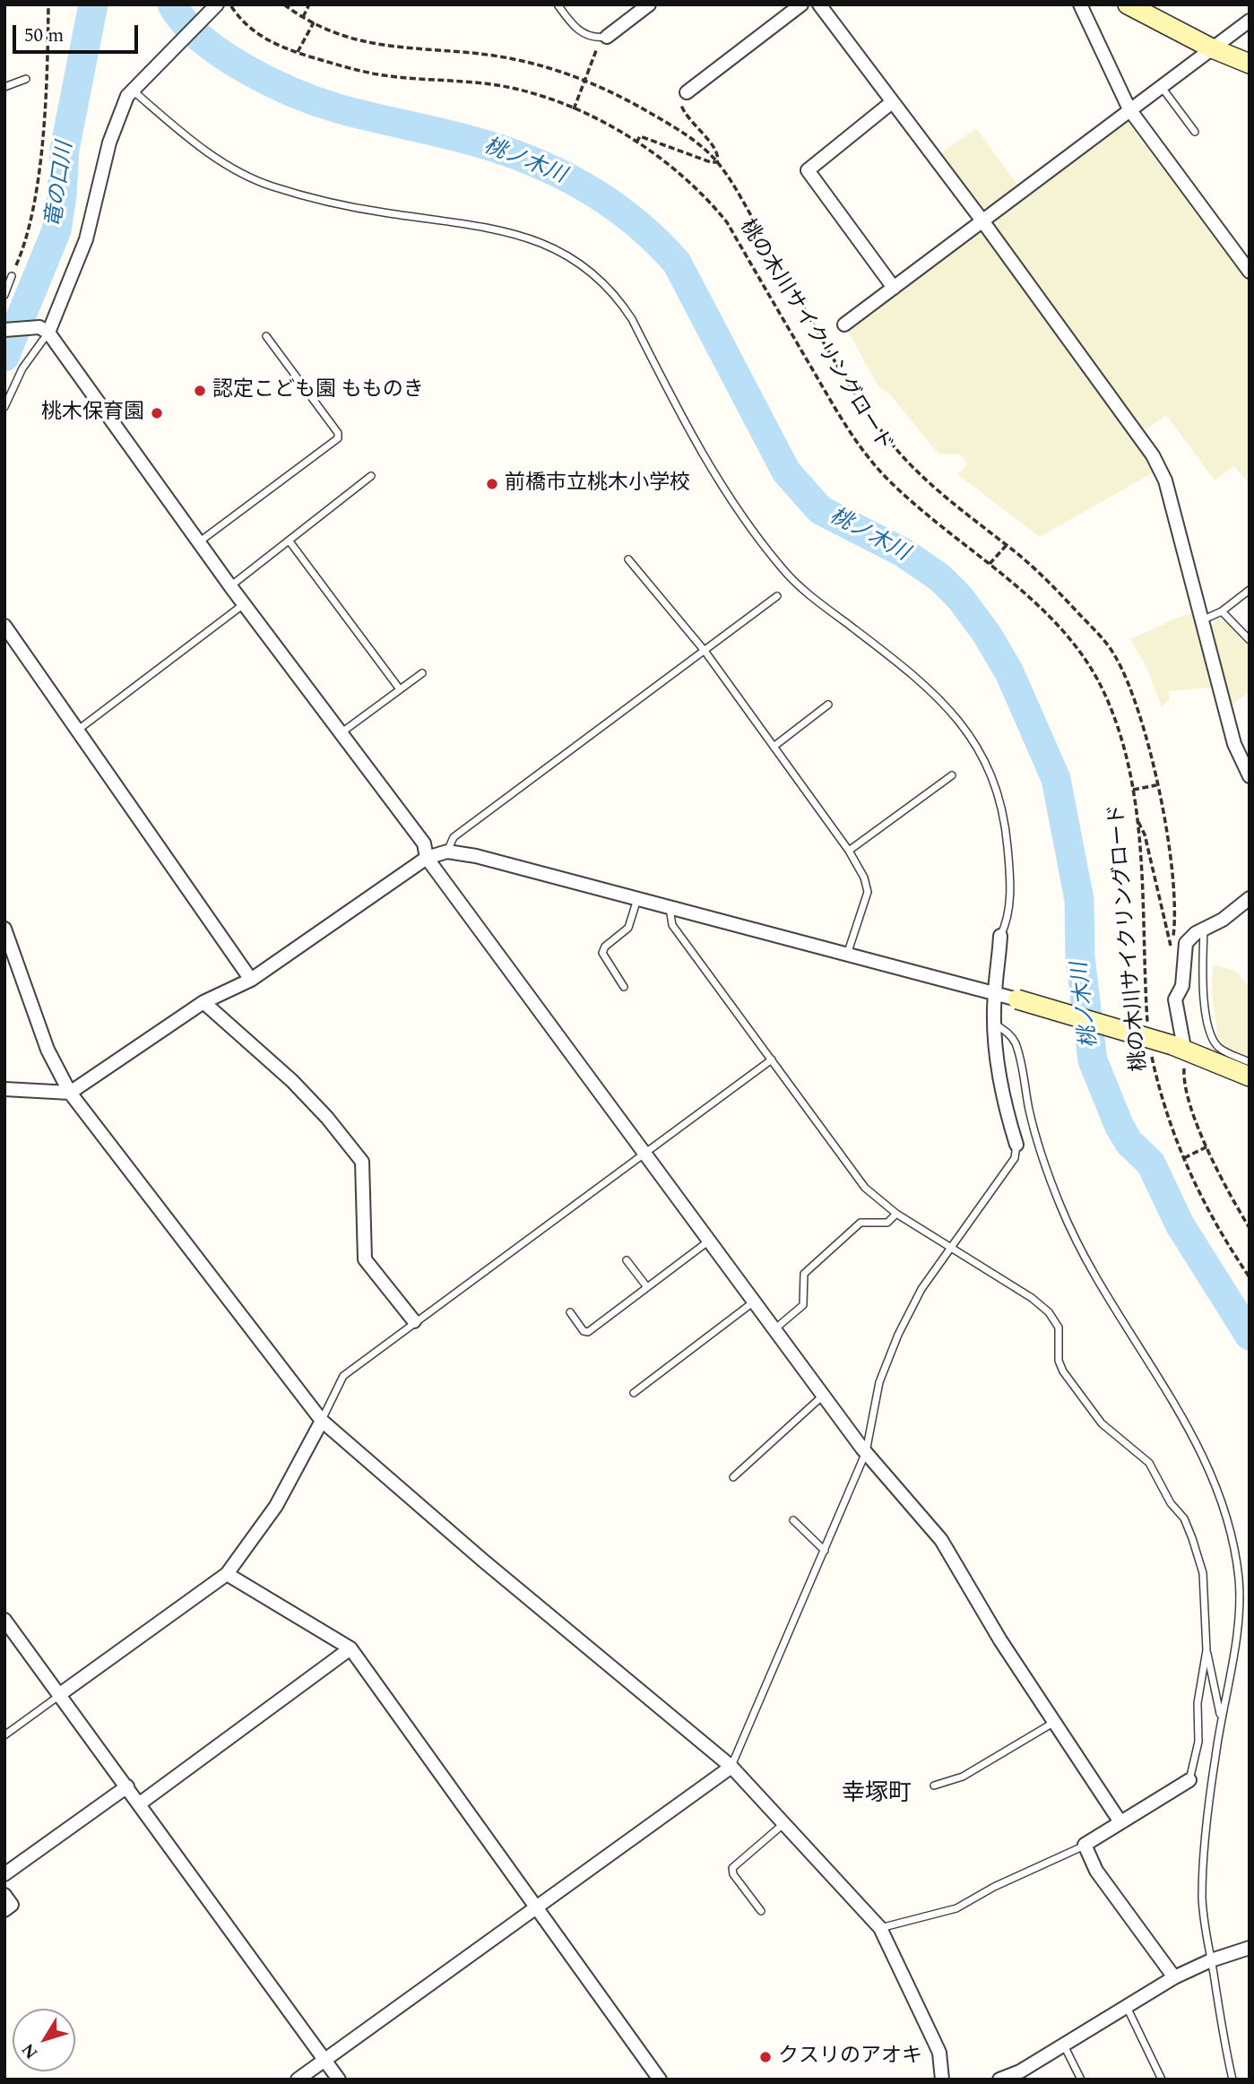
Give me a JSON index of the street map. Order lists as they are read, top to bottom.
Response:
{
  "streets": {
    "path": ["桃の木川サイクリングロード"]
  },
  "districts": ["幸塚町"],
  "water": ["桃ノ木川", "竜の口川"],
  "places": [
    "認定こども園 もものき",
    "桃木保育園",
    "前橋市立桃木小学校",
    "クスリのアオキ"
  ],
  "scale_bar": "50 m",
  "north": "bottom left"
}
